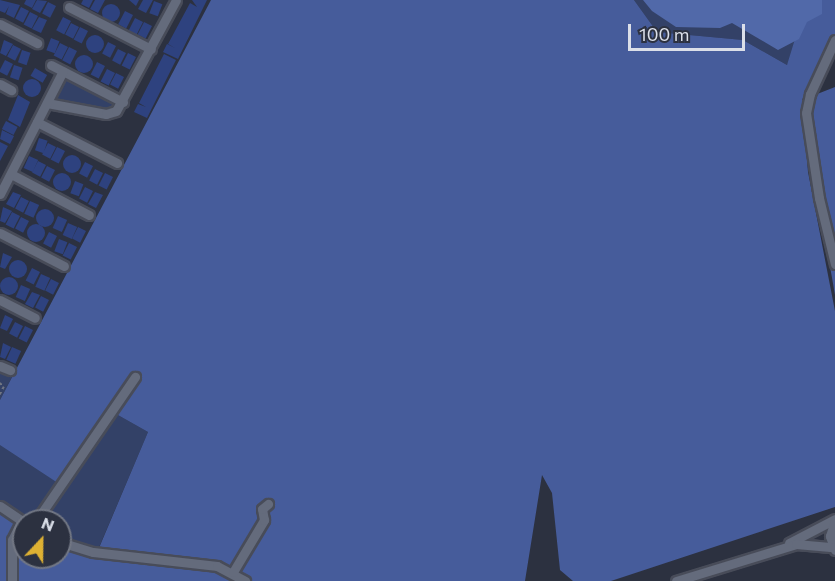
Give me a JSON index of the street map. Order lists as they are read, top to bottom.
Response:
{
  "scale_bar": "100 m",
  "north": "top"
}
